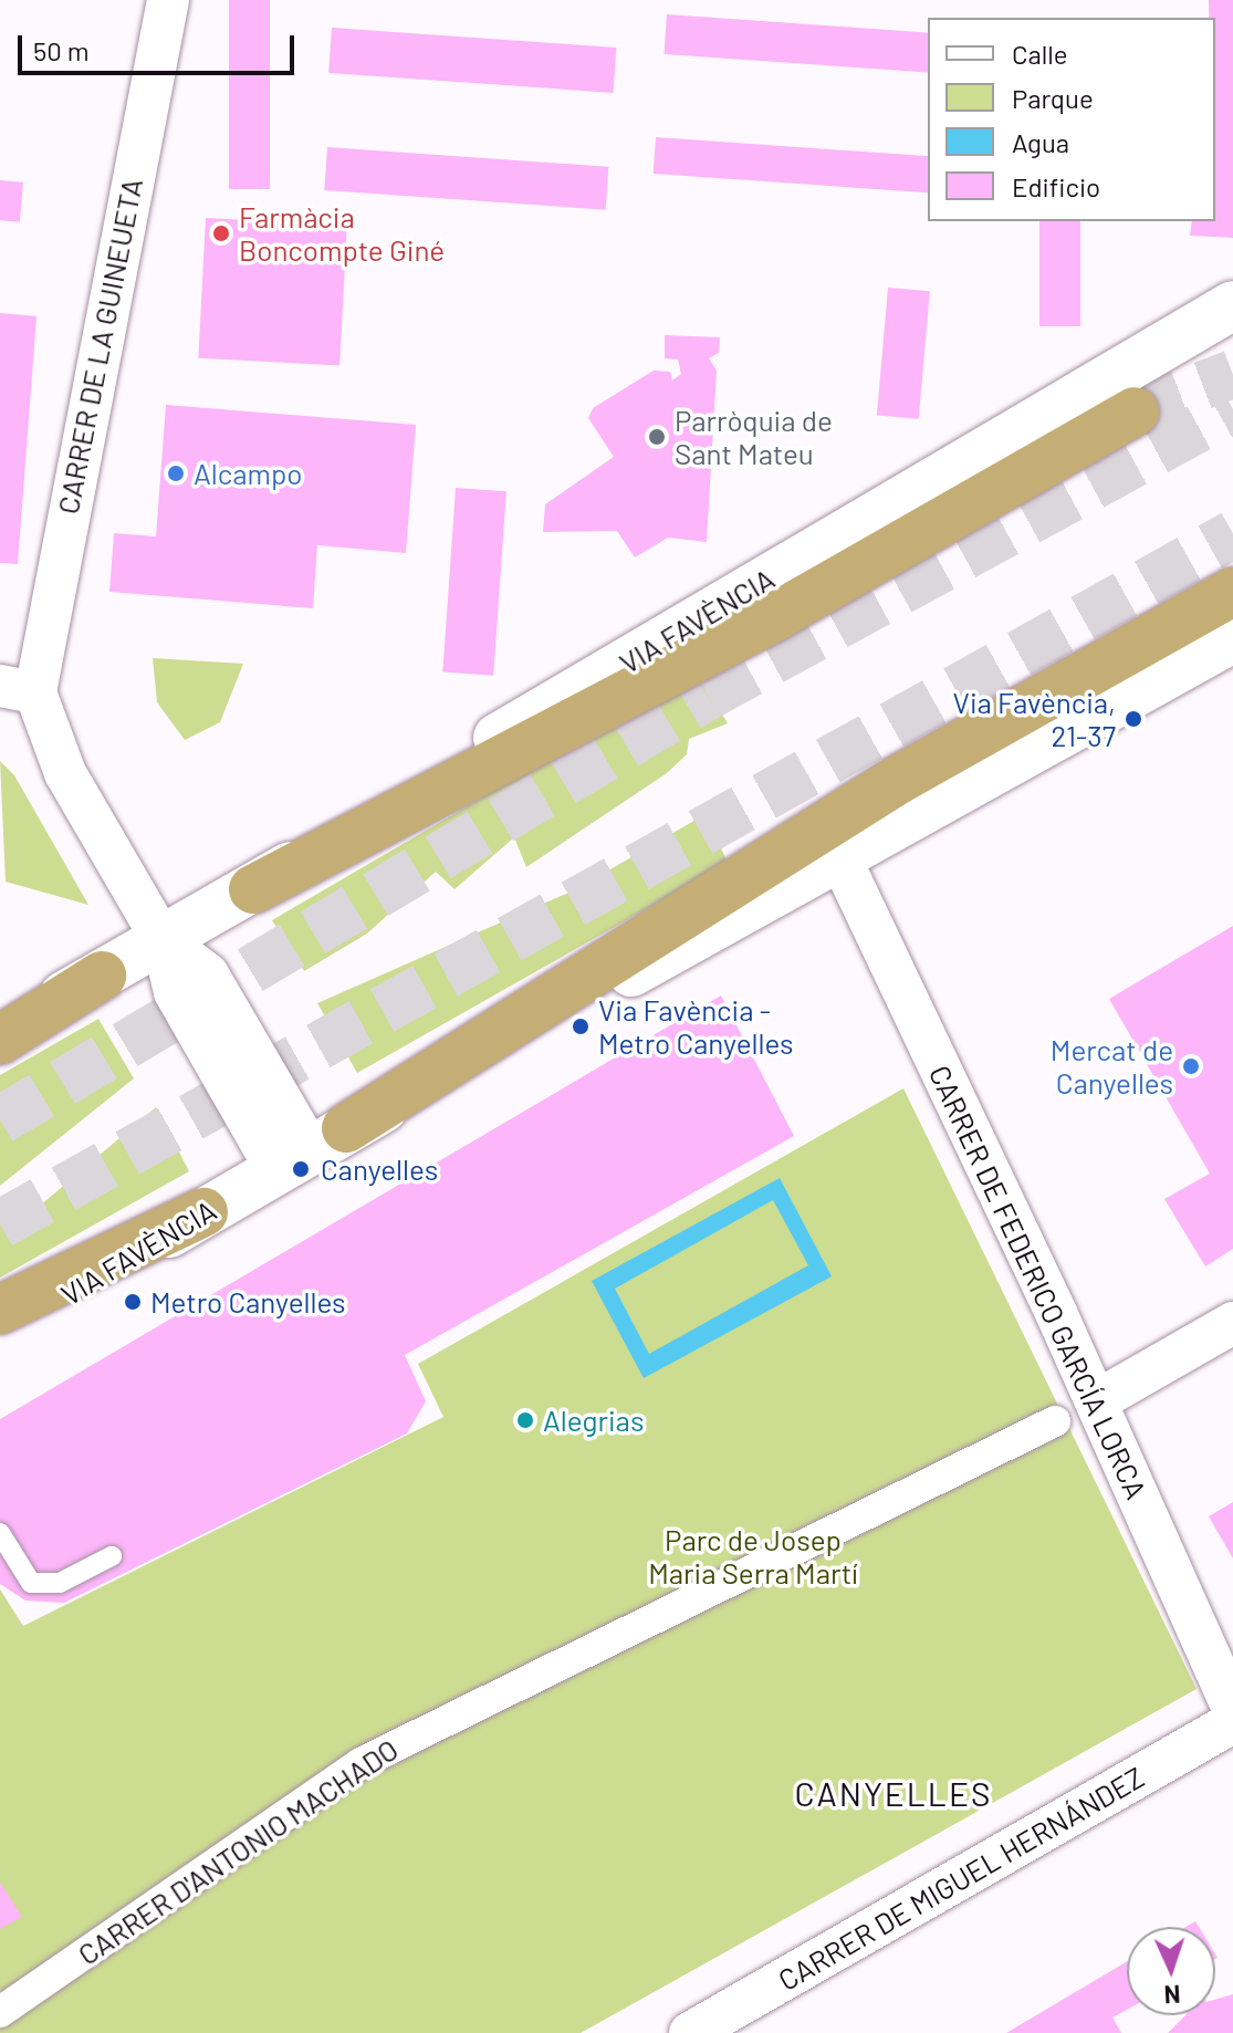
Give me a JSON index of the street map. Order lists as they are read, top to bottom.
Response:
{
  "streets": {
    "street": [
      "CARRER DE LA GUINEUETA",
      "VIA FAVÈNCIA",
      "CARRER DE FEDERICO GARCÍA LORCA",
      "CARRER D'ANTONIO MACHADO",
      "CARRER DE MIGUEL HERNÁNDEZ"
    ]
  },
  "crossings": [
    ["VIA FAVÈNCIA", "CARRER DE FEDERICO GARCÍA LORCA"]
  ],
  "districts": ["CANYELLES"],
  "parks": ["Parc de Josep Maria Serra Martí"],
  "places": [
    "Farmàcia Boncompte Giné",
    "Parròquia de Sant Mateu",
    "Alcampo",
    "Via Favència, 21-37",
    "Via Favència - Metro Canyelles",
    "Mercat de Canyelles",
    "Canyelles",
    "Metro Canyelles",
    "Alegrias"
  ],
  "legend": [
    "Calle",
    "Parque",
    "Agua",
    "Edificio"
  ],
  "scale_bar": "50 m",
  "north": "bottom"
}
